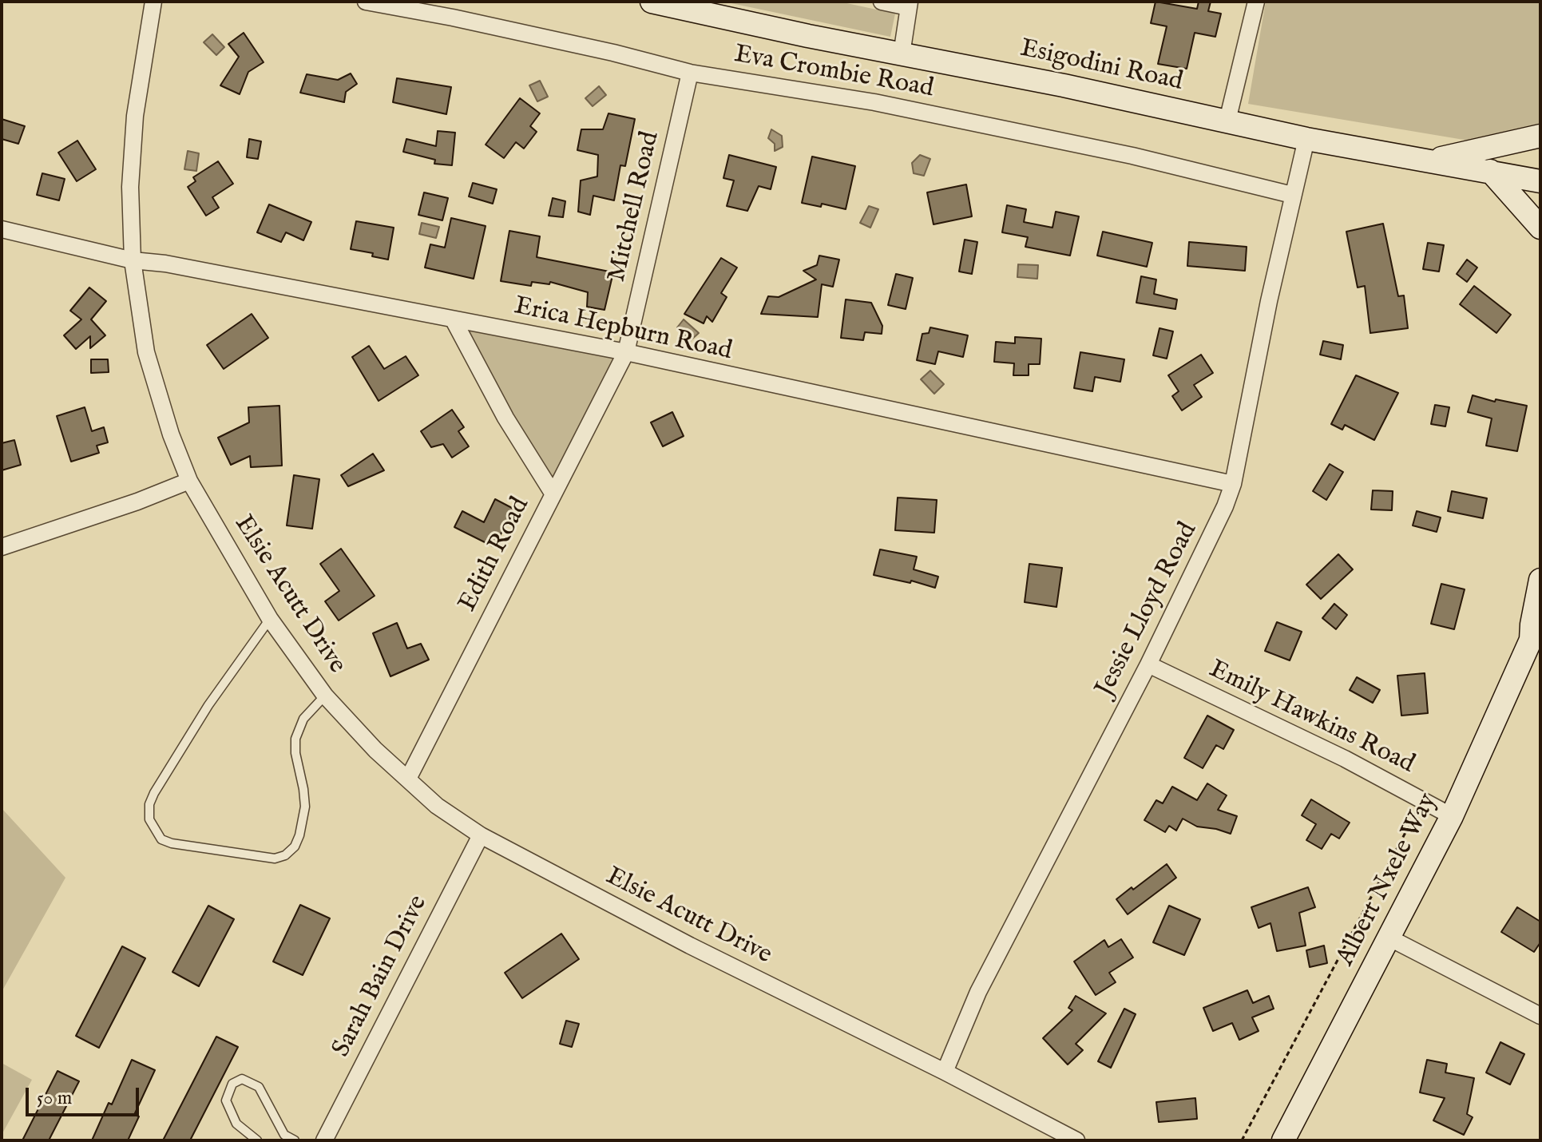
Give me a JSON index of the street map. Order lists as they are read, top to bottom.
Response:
{
  "streets": {
    "main road": ["Esigodini Road", "Albert Nxele Way"],
    "street": [
      "Eva Crombie Road",
      "Mitchell Road",
      "Erica Hepburn Road",
      "Edith Road",
      "Elsie Acutt Drive",
      "Jessie Lloyd Road",
      "Emily Hawkins Road",
      "Sarah Bain Drive"
    ]
  },
  "crossings": [
    ["Esigodini Road", "Jessie Lloyd Road"],
    ["Eva Crombie Road", "Mitchell Road"],
    ["Eva Crombie Road", "Jessie Lloyd Road"],
    ["Mitchell Road", "Erica Hepburn Road"],
    ["Mitchell Road", "Edith Road"],
    ["Erica Hepburn Road", "Edith Road"],
    ["Erica Hepburn Road", "Elsie Acutt Drive"],
    ["Erica Hepburn Road", "Jessie Lloyd Road"],
    ["Edith Road", "Elsie Acutt Drive"],
    ["Elsie Acutt Drive", "Jessie Lloyd Road"],
    ["Elsie Acutt Drive", "Sarah Bain Drive"],
    ["Jessie Lloyd Road", "Emily Hawkins Road"],
    ["Emily Hawkins Road", "Albert Nxele Way"]
  ],
  "scale_bar": "50 m"
}
